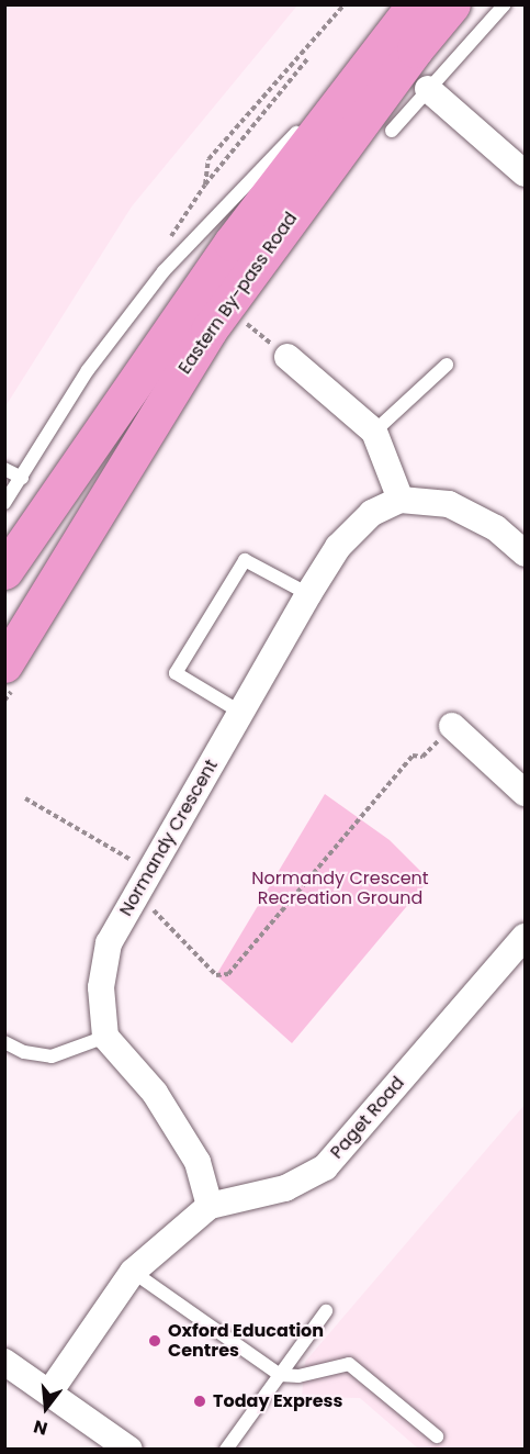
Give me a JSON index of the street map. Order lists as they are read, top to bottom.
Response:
{
  "streets": {
    "highway": ["Eastern By-pass Road"],
    "street": ["Normandy Crescent", "Paget Road"]
  },
  "parks": ["Normandy Crescent Recreation Ground"],
  "places": ["Oxford Education Centres", "Today Express"],
  "north": "bottom"
}
